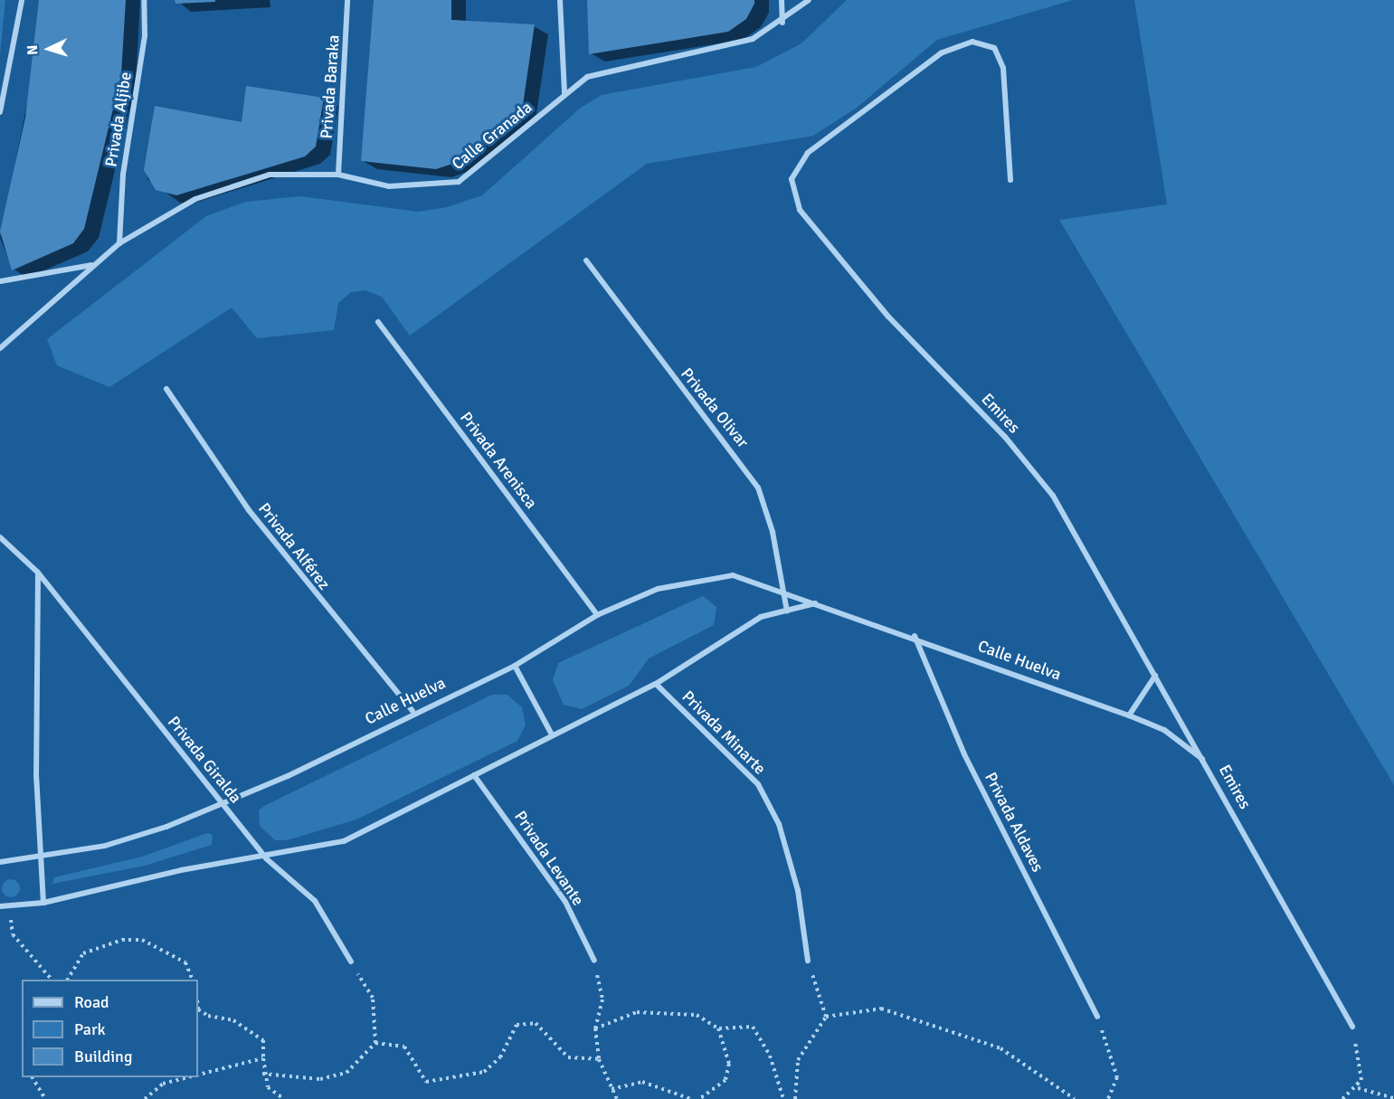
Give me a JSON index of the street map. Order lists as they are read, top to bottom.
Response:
{
  "streets": {
    "street": [
      "Privada Baraka",
      "Privada Aljibe",
      "Calle Granada",
      "Privada Olivar",
      "Emires",
      "Privada Arenisca",
      "Privada Alférez",
      "Calle Huelva",
      "Privada Minarte",
      "Privada Giralda",
      "Privada Aldaves",
      "Privada Levante"
    ]
  },
  "crossings": [
    ["Privada Baraka", "Calle Granada"],
    ["Privada Aljibe", "Calle Granada"],
    ["Privada Olivar", "Calle Huelva"],
    ["Emires", "Calle Huelva"],
    ["Privada Arenisca", "Calle Huelva"],
    ["Privada Alférez", "Calle Huelva"],
    ["Calle Huelva", "Privada Giralda"],
    ["Calle Huelva", "Privada Aldaves"]
  ],
  "legend": ["Road", "Park", "Building"],
  "north": "left"
}
